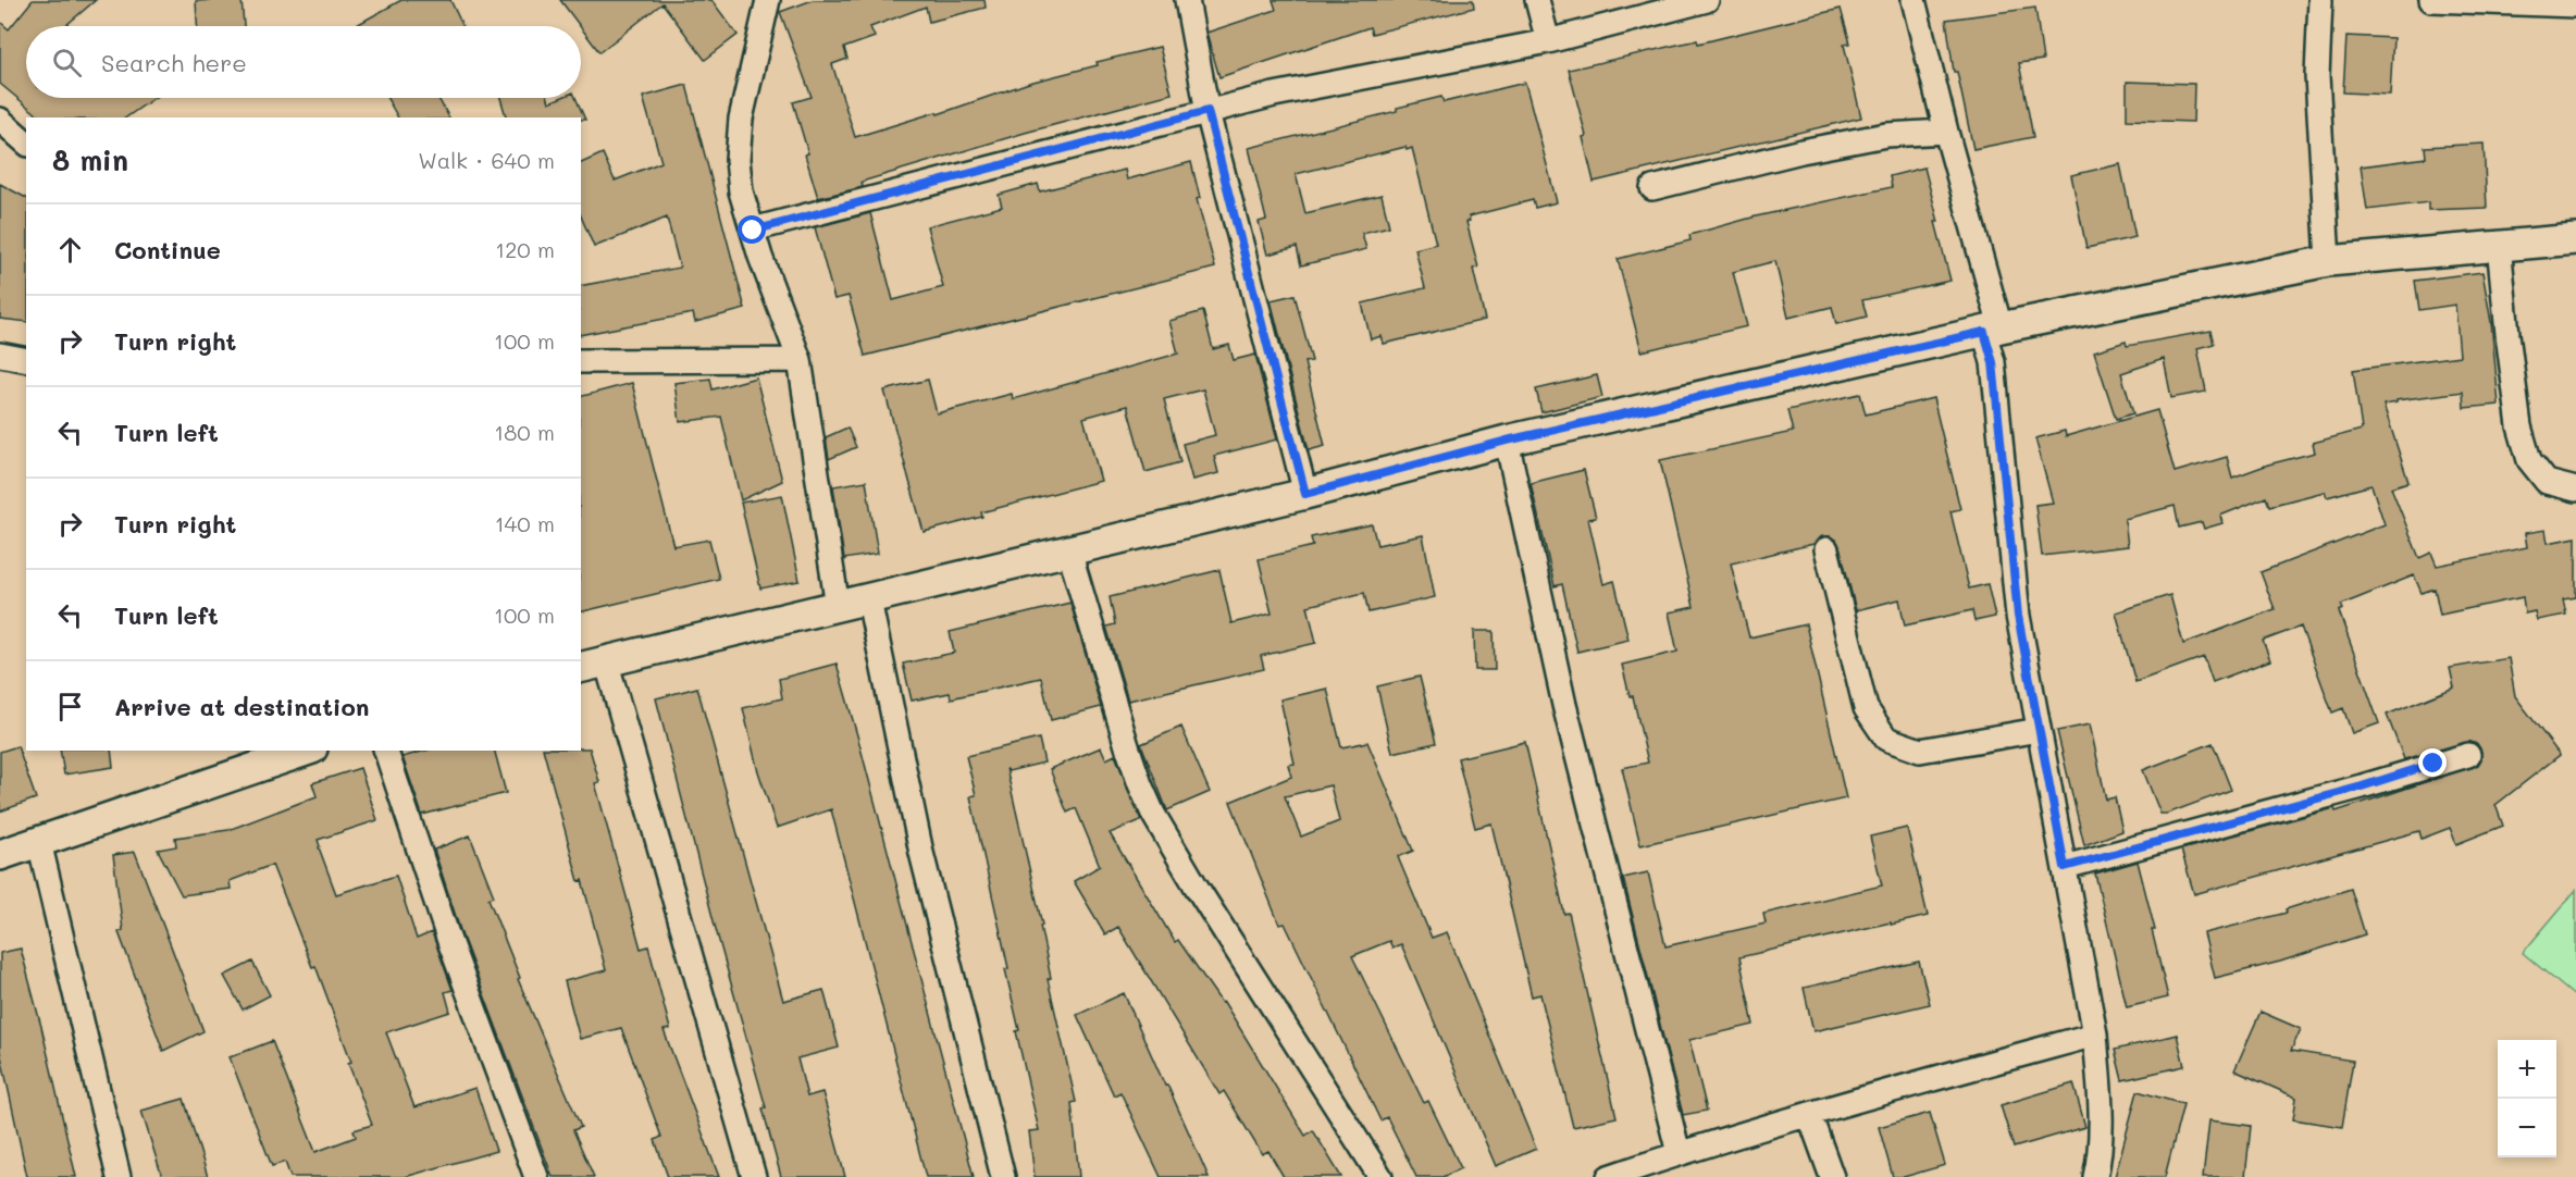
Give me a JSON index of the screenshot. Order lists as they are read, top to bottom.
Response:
{
  "page": {
    "search": "Search here",
    "heading": ["8 min", "Walk · 640 m"],
    "list": [
      ["Continue", "120 m"],
      ["Turn right", "100 m"],
      ["Turn left", "180 m"],
      ["Turn right", "140 m"],
      ["Turn left", "100 m"],
      "Arrive at destination"
    ],
    "map_buttons": ["+", "−"]
  }
}
